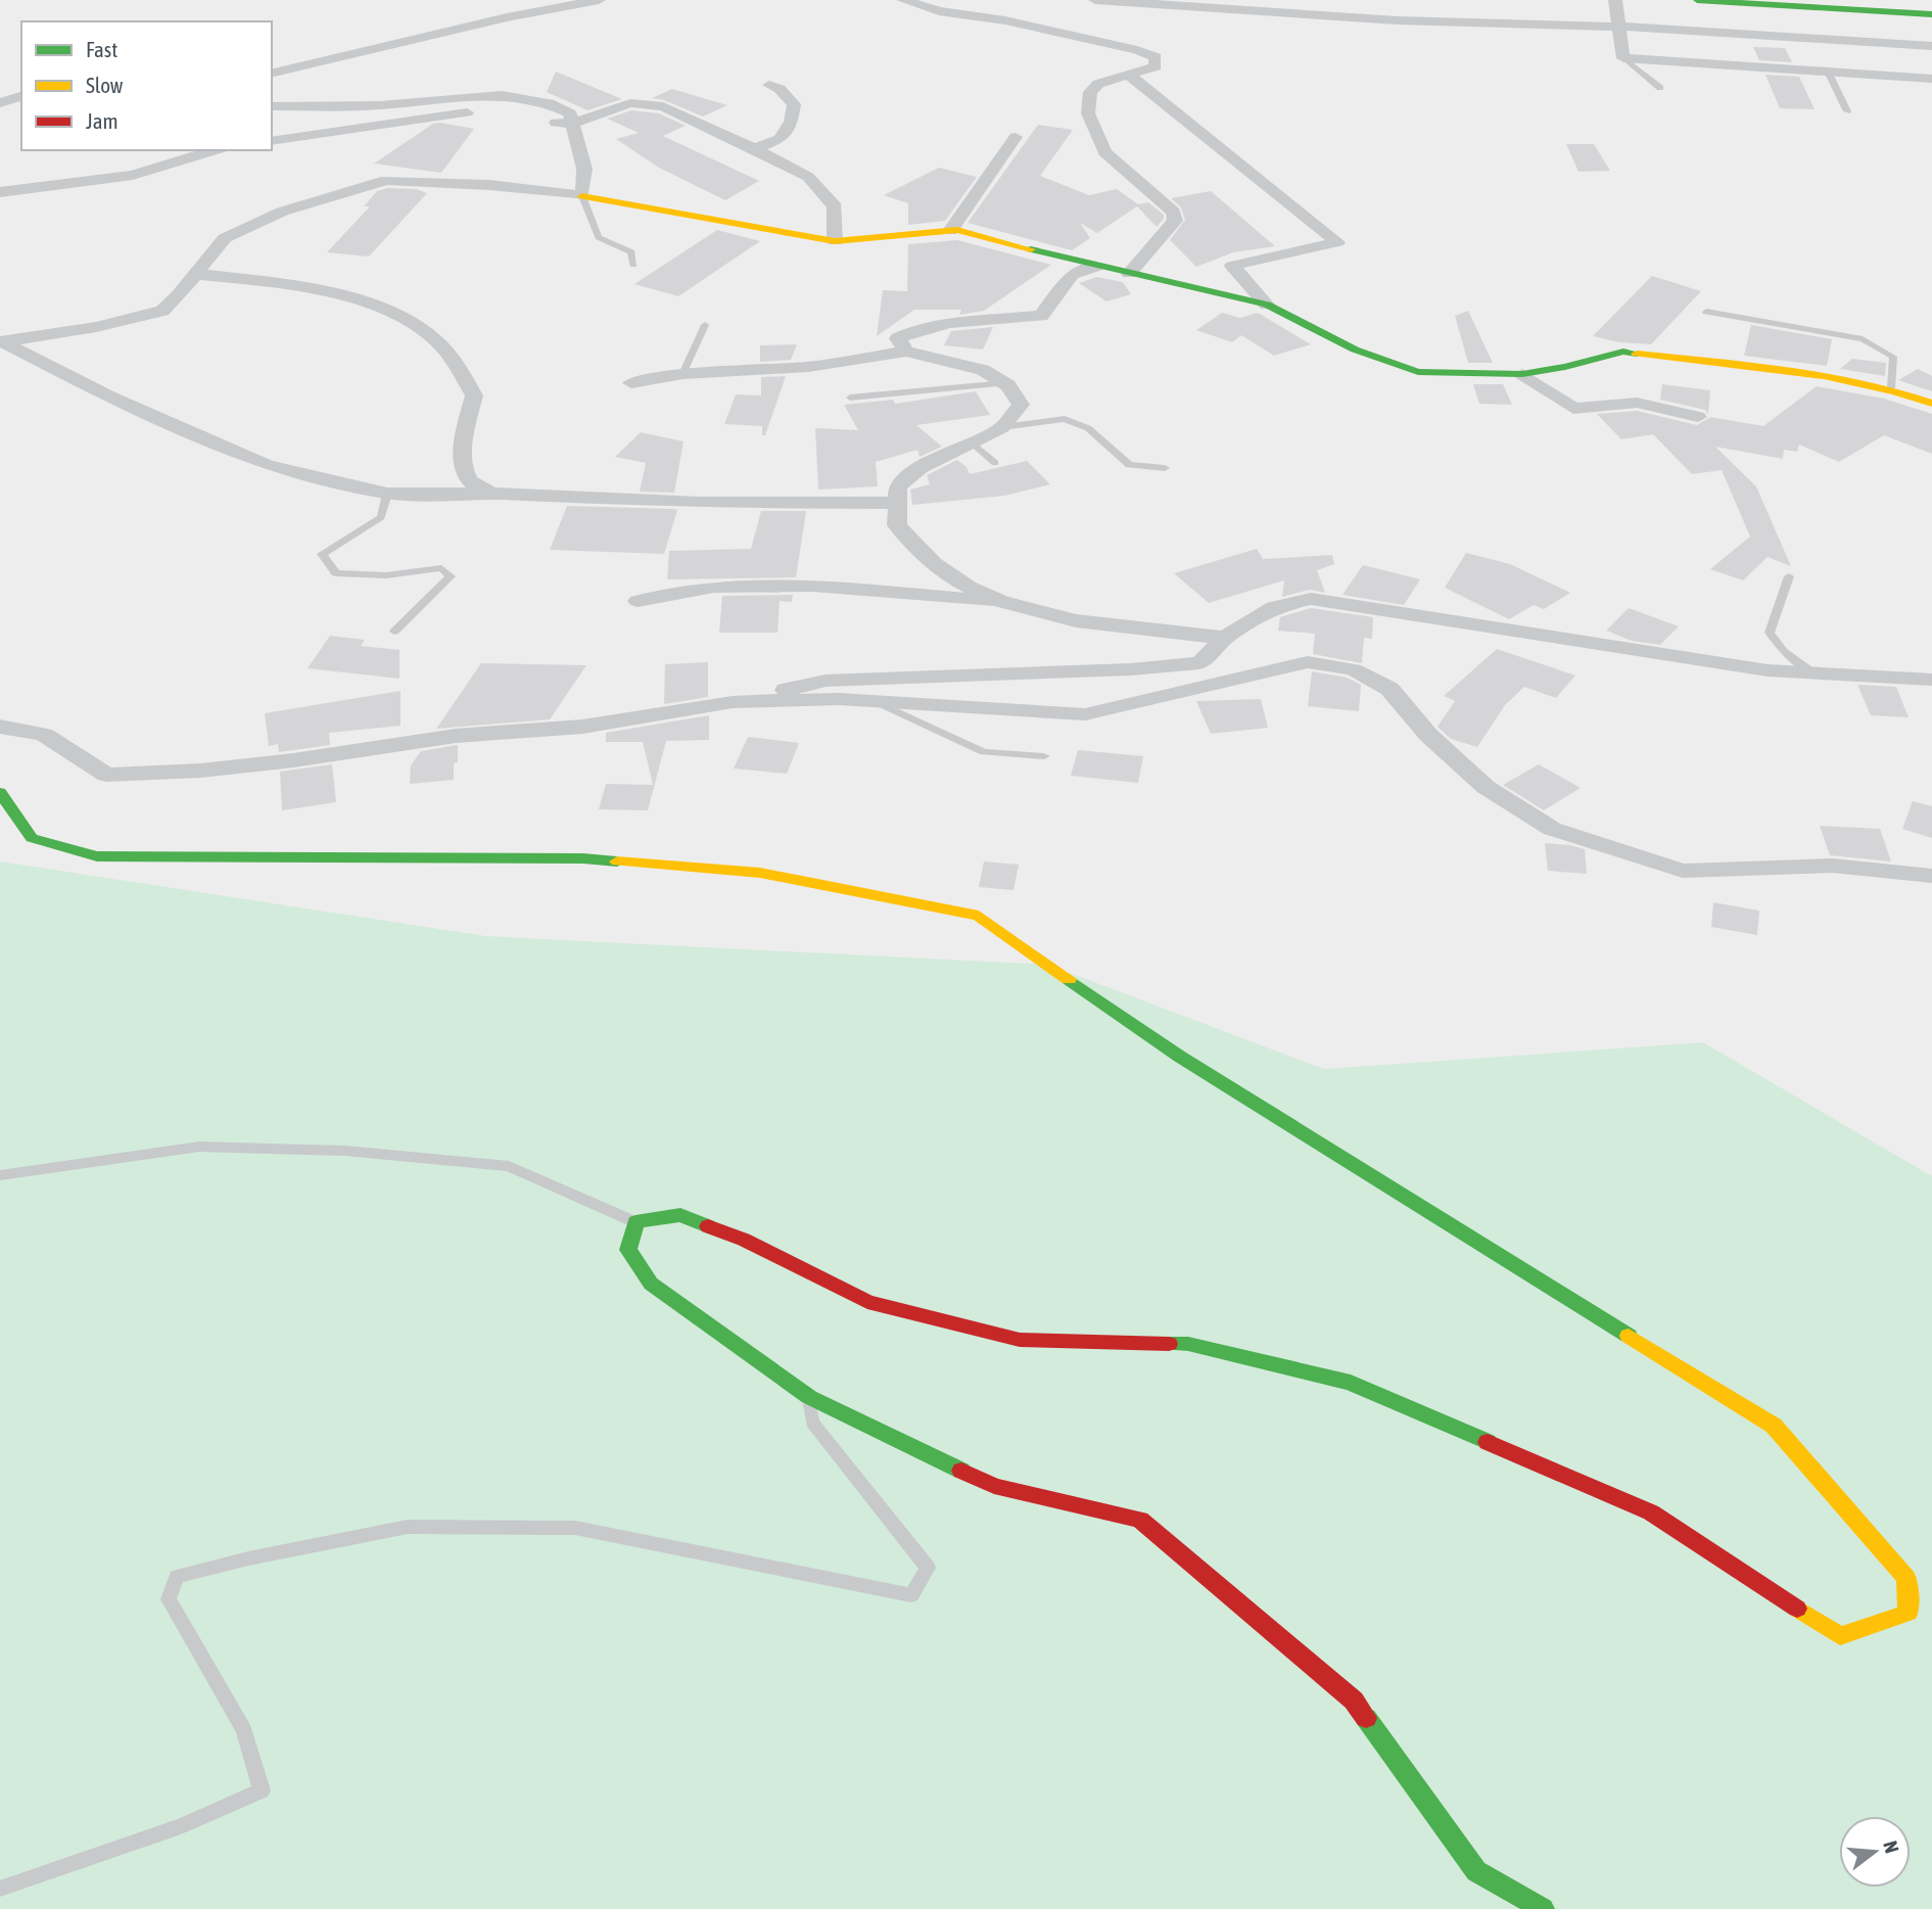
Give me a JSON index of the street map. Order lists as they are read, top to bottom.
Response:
{
  "legend": ["Fast", "Slow", "Jam"],
  "north": "right"
}
